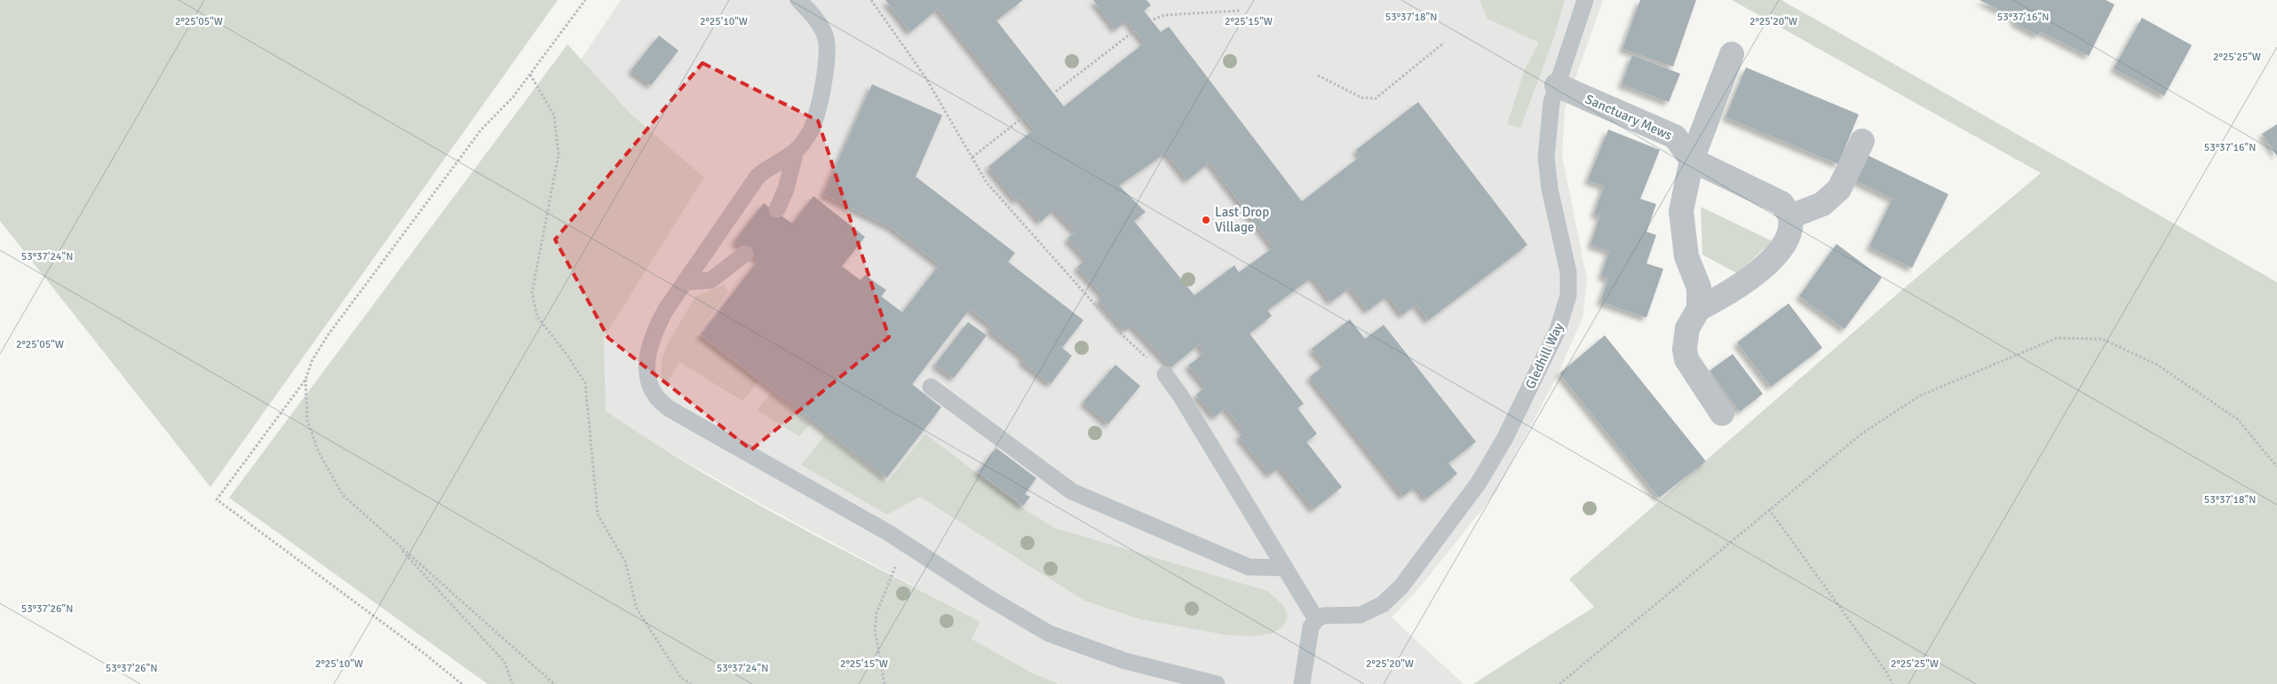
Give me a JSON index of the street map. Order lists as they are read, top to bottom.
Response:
{
  "streets": {
    "street": ["Sanctuary Mews"],
    "lane": ["Gledhill Way"]
  },
  "crossings": [
    ["Sanctuary Mews", "Gledhill Way"]
  ],
  "places": ["Last Drop Village"],
  "coordinates": [
    "53°37'18\"N",
    "53°37'16\"N",
    "2°25'05\"W",
    "2°25'10\"W",
    "2°25'15\"W",
    "2°25'20\"W",
    "2°25'25\"W",
    "53°37'24\"N",
    "53°37'26\"N"
  ]
}
